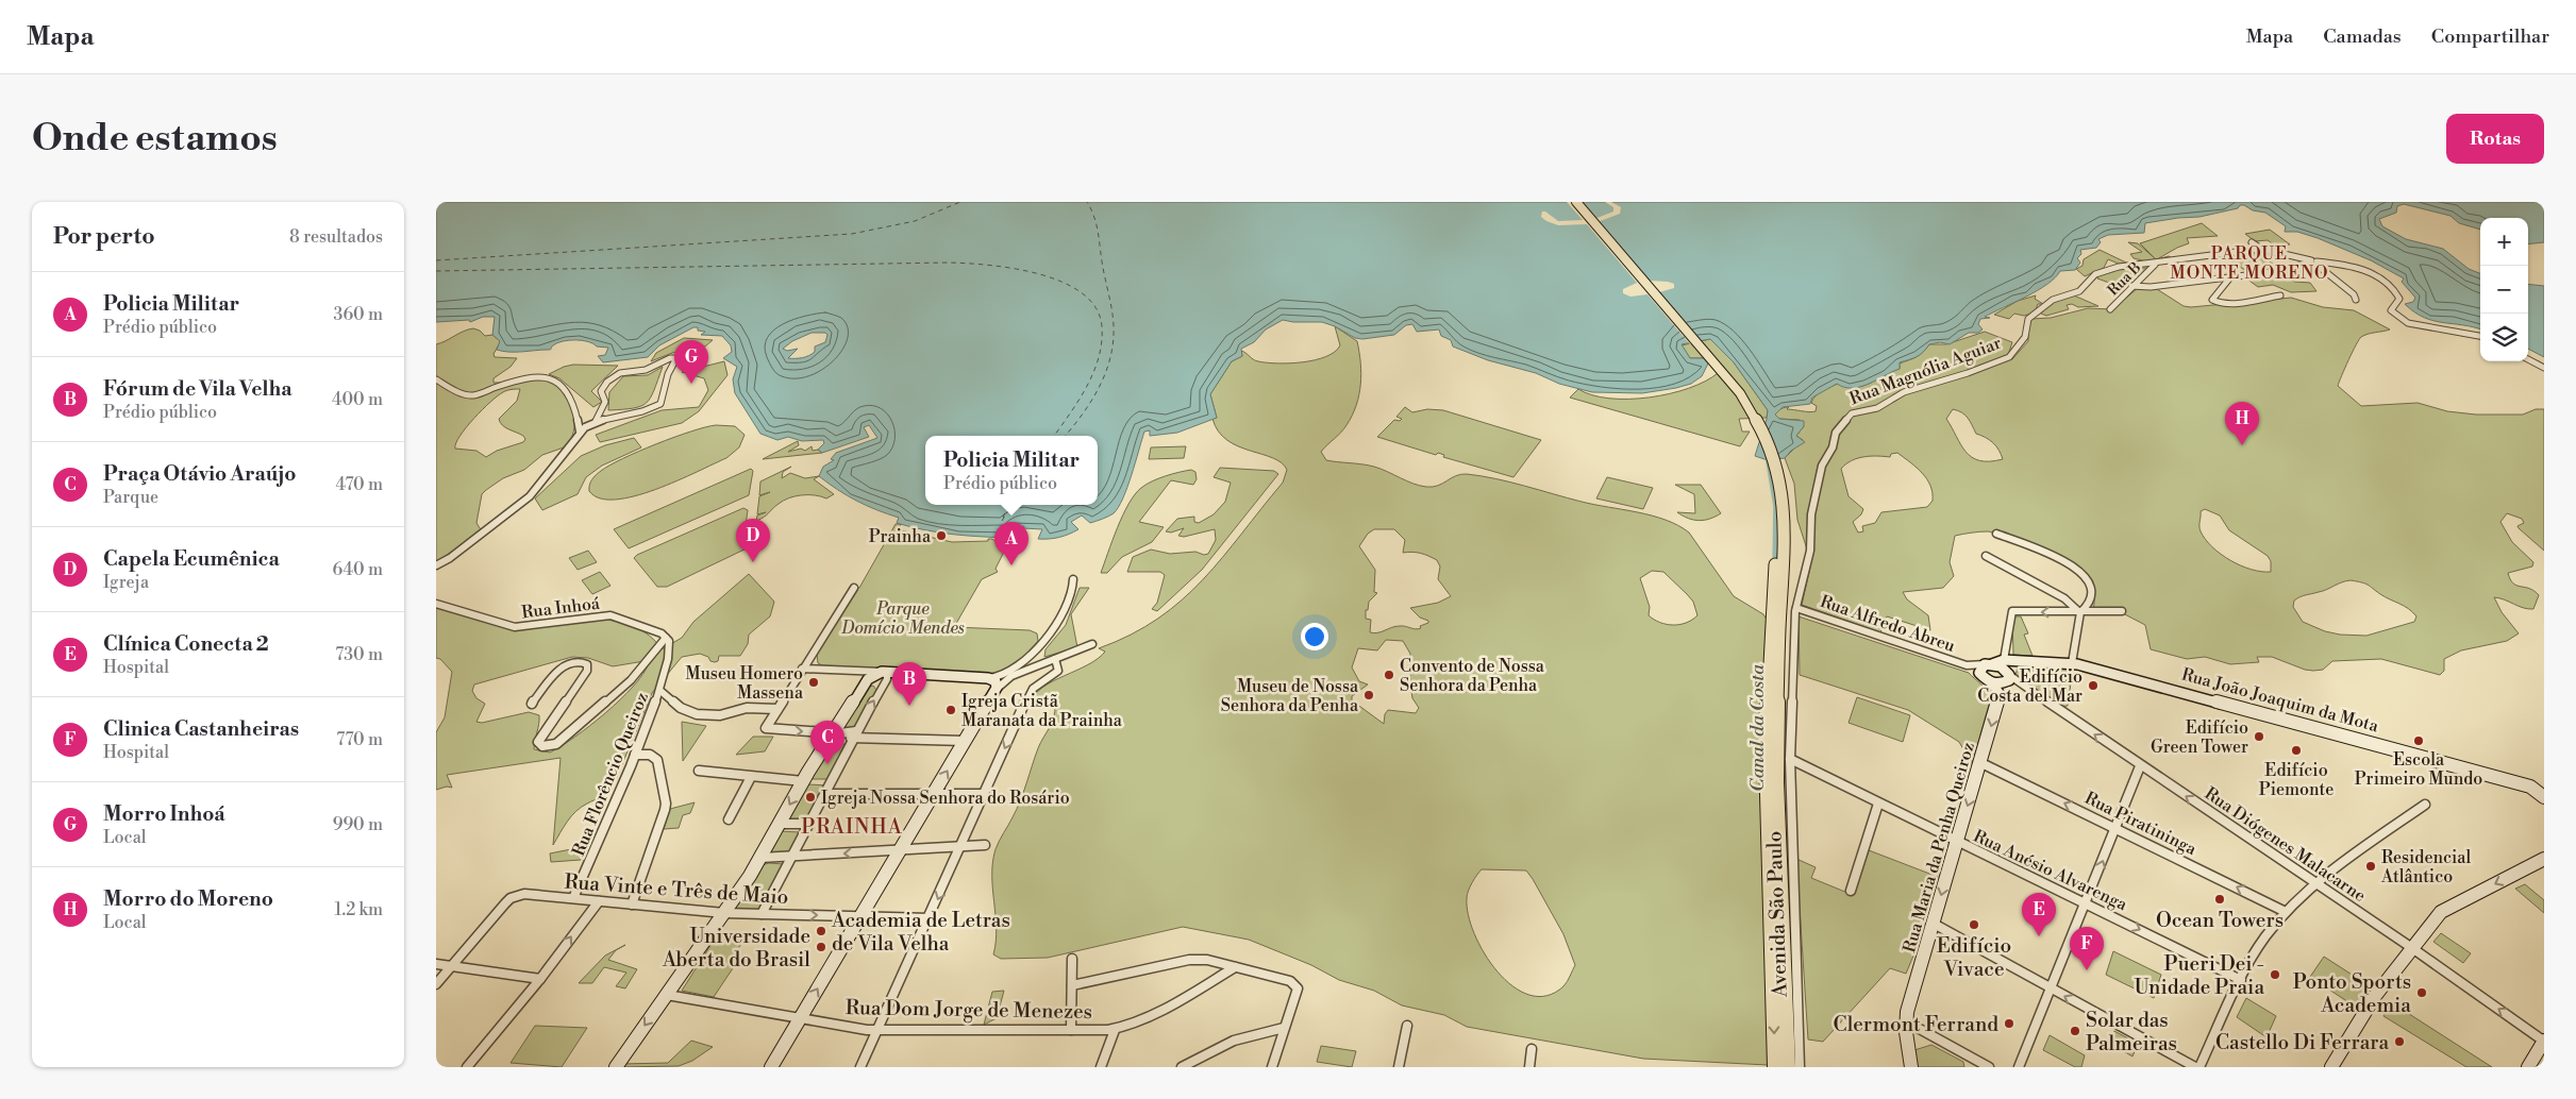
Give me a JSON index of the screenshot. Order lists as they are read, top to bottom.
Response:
{
  "streets": {
    "street": [
      "Rua B",
      "Rua Magnólia Aguiar",
      "Rua Inhoá",
      "Rua Alfredo Abreu",
      "Rua João Joaquim da Mota",
      "Rua Florêncio Queiroz",
      "Rua Piratininga",
      "Rua Diógenes Malacarne",
      "Rua Maria da Penha Queiroz",
      "Rua Anésio Alvarenga",
      "Rua Vinte e Três de Maio",
      "Avenida São Paulo",
      "Rua Dom Jorge de Menezes"
    ]
  },
  "crossings": [
    ["Rua B", "Rua Magnólia Aguiar"],
    ["Rua Magnólia Aguiar", "Rua Alfredo Abreu"],
    ["Rua Magnólia Aguiar", "Rua Anésio Alvarenga"],
    ["Rua Magnólia Aguiar", "Avenida São Paulo"],
    ["Rua Florêncio Queiroz", "Rua Vinte e Três de Maio"],
    ["Rua Piratininga", "Rua Maria da Penha Queiroz"],
    ["Rua Maria da Penha Queiroz", "Rua Anésio Alvarenga"],
    ["Rua Anésio Alvarenga", "Avenida São Paulo"]
  ],
  "one_way": ["Rua Piratininga", "Rua Diógenes Malacarne"],
  "districts": ["PARQUE MONTE MORENO", "PRAINHA"],
  "water": ["Canal da Costa"],
  "parks": ["Parque Domício Mendes"],
  "places": [
    "Prainha",
    "Convento de Nossa Senhora da Penha",
    "Museu Homero Massena",
    "Edifício Costa del Mar",
    "Museu de Nossa Senhora da Penha",
    "Igreja Cristã Maranata da Prainha",
    "Edifício Green Tower",
    "Escola Primeiro Mundo",
    "Edifício Piemonte",
    "Igreja Nossa Senhora do Rosário",
    "Residencial Atlântico",
    "Ocean Towers",
    "Edifício Vivace",
    "Academia de Letras de Vila Velha",
    "Universidade Aberta do Brasil",
    "Pueri Dei - Unidade Praia",
    "Ponto Sports Academia",
    "Clermont Ferrand",
    "Solar das Palmeiras",
    "Castello Di Ferrara"
  ],
  "page": {
    "header": "Mapa",
    "nav": ["Mapa", "Camadas", "Compartilhar"],
    "buttons": "Rotas",
    "title": "Onde estamos",
    "heading": ["Por perto", "8 resultados"],
    "map_buttons": ["+", "−"],
    "list": [
      {
        "mark": "A",
        "name": "Policia Militar",
        "note": "Prédio público",
        "value": "360 m"
      },
      {
        "mark": "B",
        "name": "Fórum de Vila Velha",
        "note": "Prédio público",
        "value": "400 m"
      },
      {
        "mark": "C",
        "name": "Praça Otávio Araújo",
        "note": "Parque",
        "value": "470 m"
      },
      {
        "mark": "D",
        "name": "Capela Ecumênica",
        "note": "Igreja",
        "value": "640 m"
      },
      {
        "mark": "E",
        "name": "Clínica Conecta 2",
        "note": "Hospital",
        "value": "730 m"
      },
      {
        "mark": "F",
        "name": "Clinica Castanheiras",
        "note": "Hospital",
        "value": "770 m"
      },
      {
        "mark": "G",
        "name": "Morro Inhoá",
        "note": "Local",
        "value": "990 m"
      },
      {
        "mark": "H",
        "name": "Morro do Moreno",
        "note": "Local",
        "value": "1.2 km"
      }
    ],
    "pins": [
      "G",
      "H",
      "D",
      "A",
      "B",
      "C",
      "E",
      "F"
    ],
    "popup": ["Policia Militar", "Prédio público"]
  }
}
